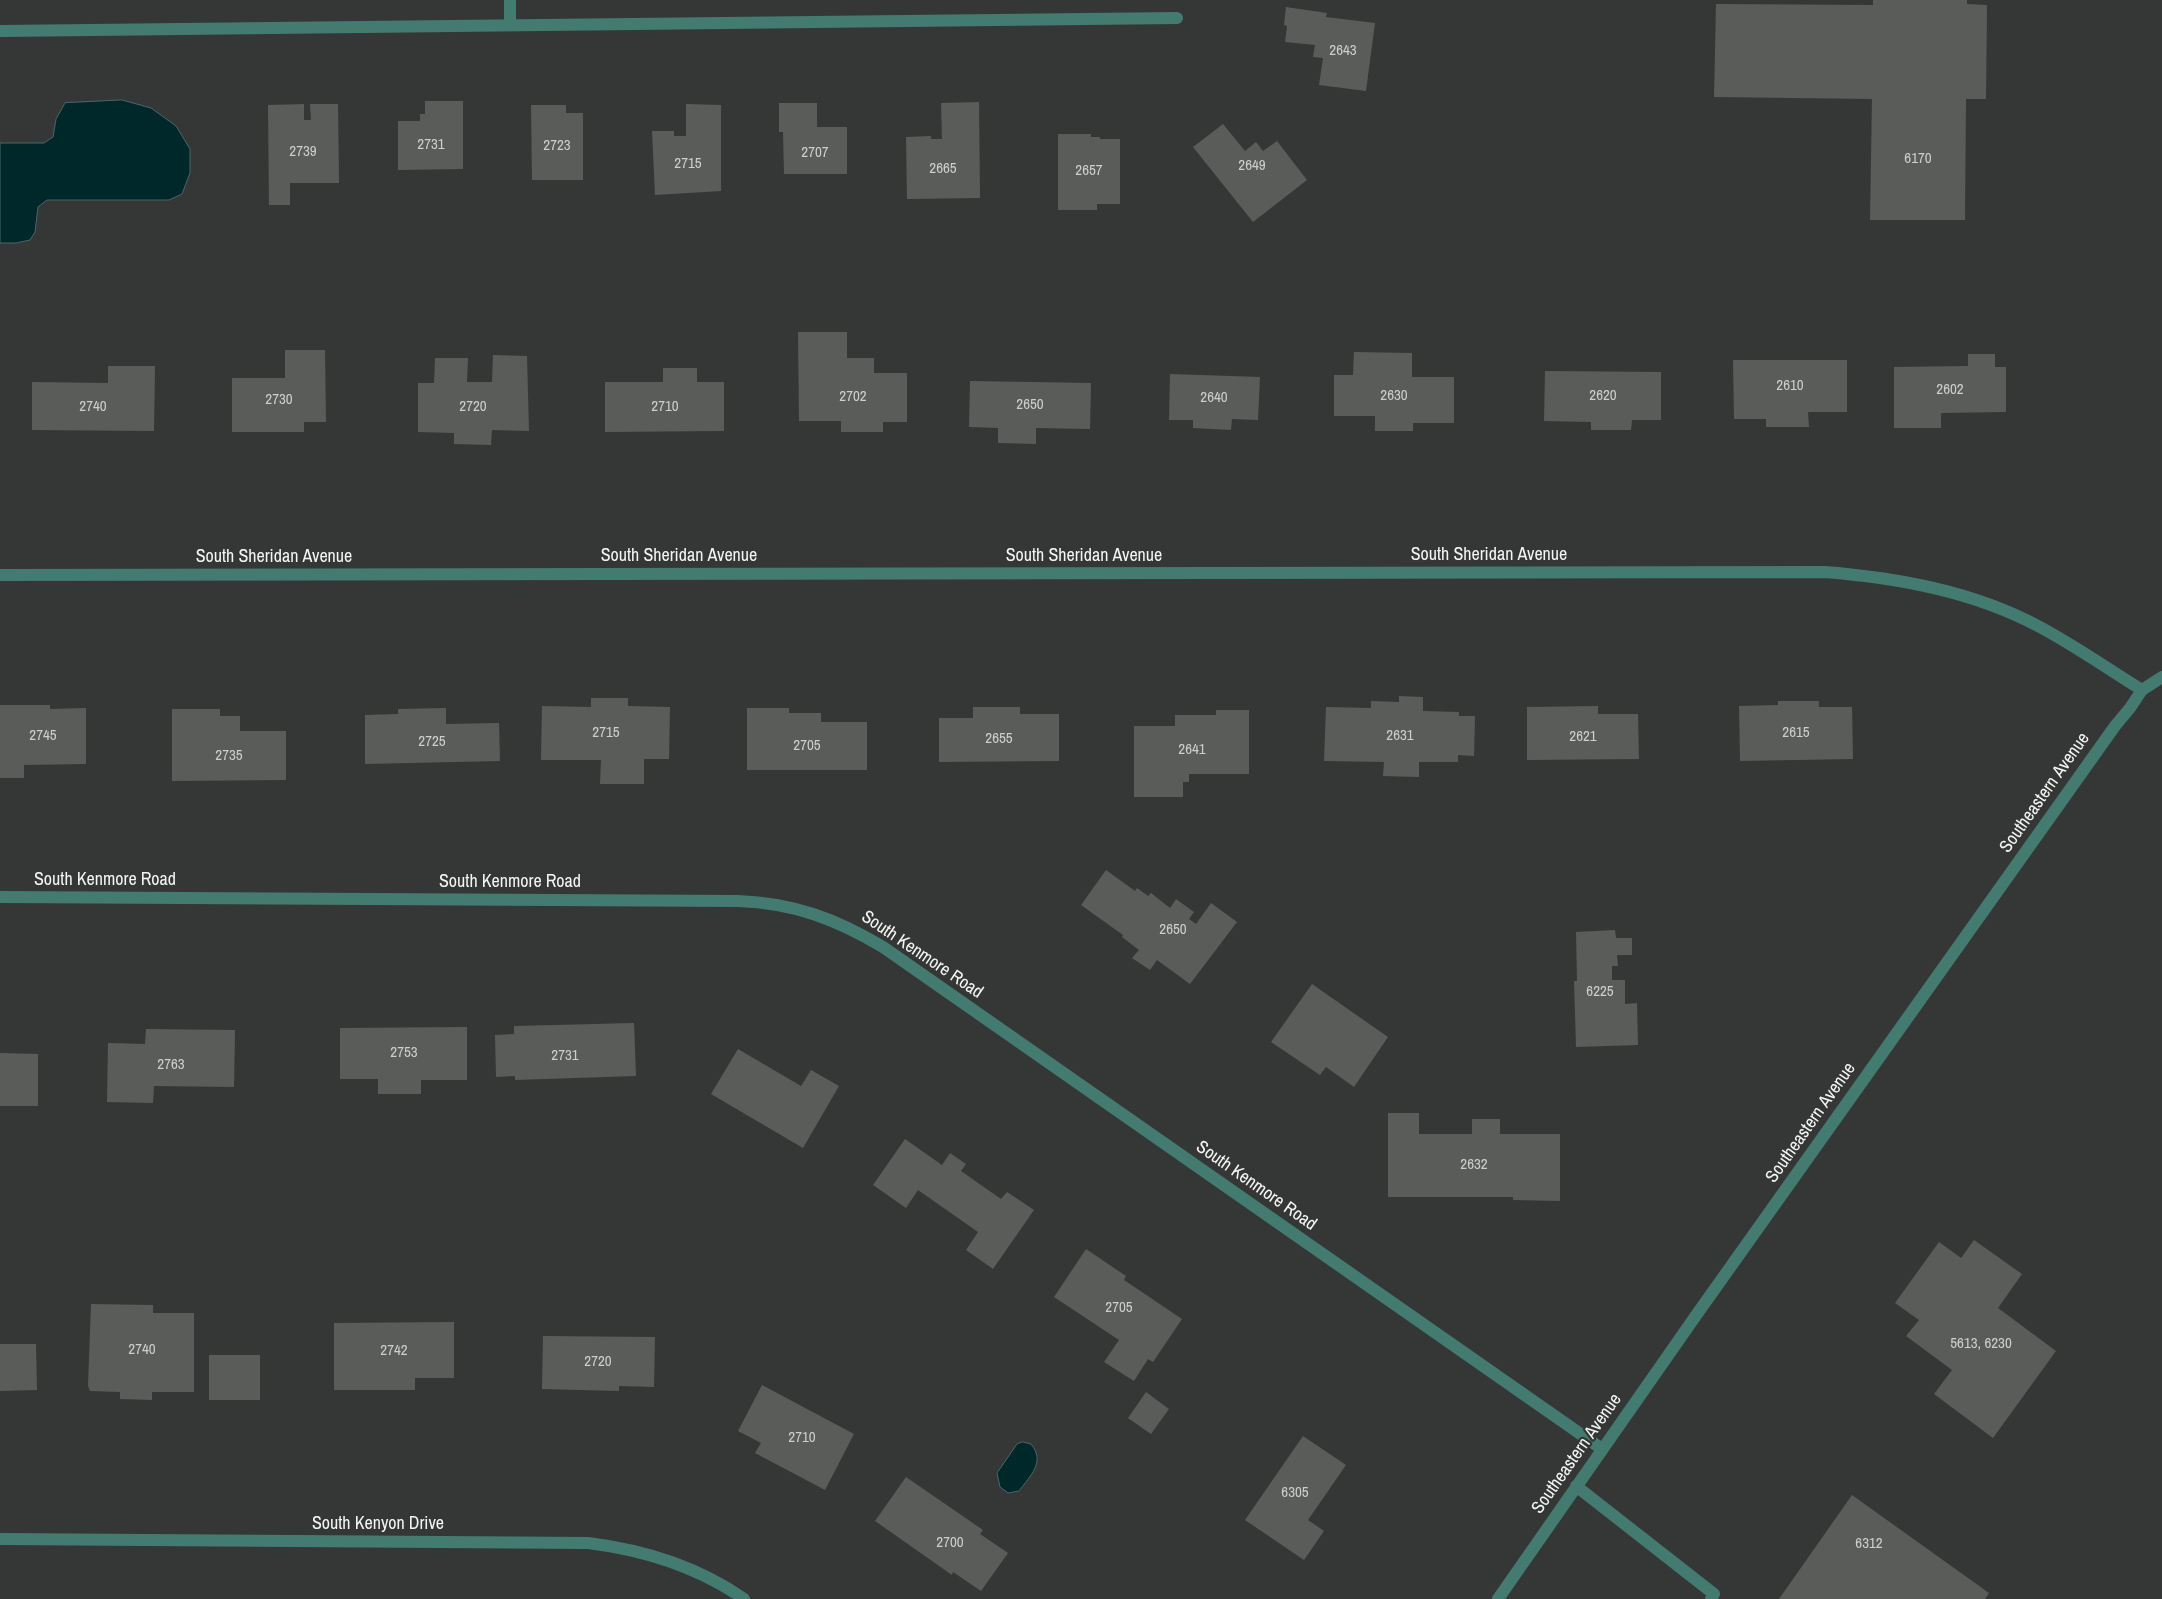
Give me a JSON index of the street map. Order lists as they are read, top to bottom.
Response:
{
  "streets": {
    "street": [
      "South Sheridan Avenue",
      "Southeastern Avenue",
      "South Kenmore Road",
      "South Kenyon Drive"
    ]
  },
  "crossings": [
    ["South Sheridan Avenue", "Southeastern Avenue"],
    ["Southeastern Avenue", "South Kenmore Road"]
  ],
  "house_numbers": [
    "2643",
    "2731",
    "2723",
    "2739",
    "2707",
    "6170",
    "2715",
    "2649",
    "2665",
    "2657",
    "2610",
    "2602",
    "2630",
    "2620",
    "2702",
    "2640",
    "2730",
    "2650",
    "2740",
    "2720",
    "2710",
    "2715",
    "2615",
    "2745",
    "2631",
    "2621",
    "2655",
    "2725",
    "2705",
    "2641",
    "2735",
    "2650",
    "6225",
    "2753",
    "2731",
    "2763",
    "2632",
    "2705",
    "5613, 6230",
    "2740",
    "2742",
    "2720",
    "2710",
    "6305",
    "2700",
    "6312"
  ]
}
